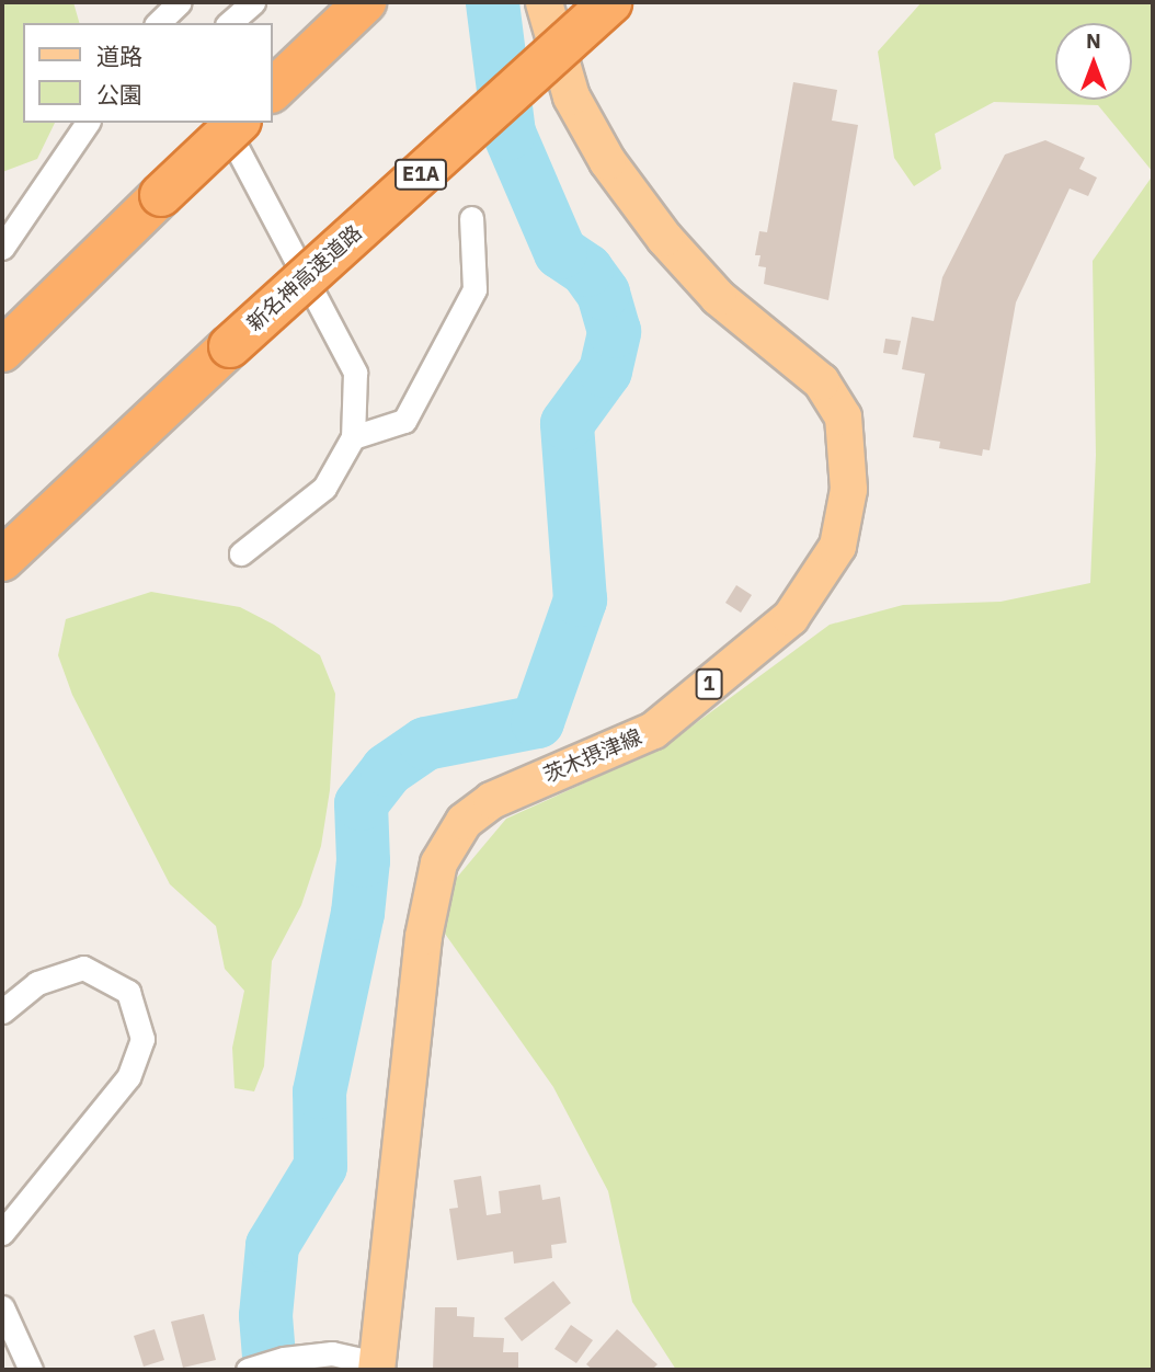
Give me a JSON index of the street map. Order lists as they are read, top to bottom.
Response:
{
  "streets": {
    "highway": ["E1A", "新名神高速道路"],
    "main road": ["1", "茨木摂津線"]
  },
  "legend": ["道路", "公園"],
  "north": "top"
}
